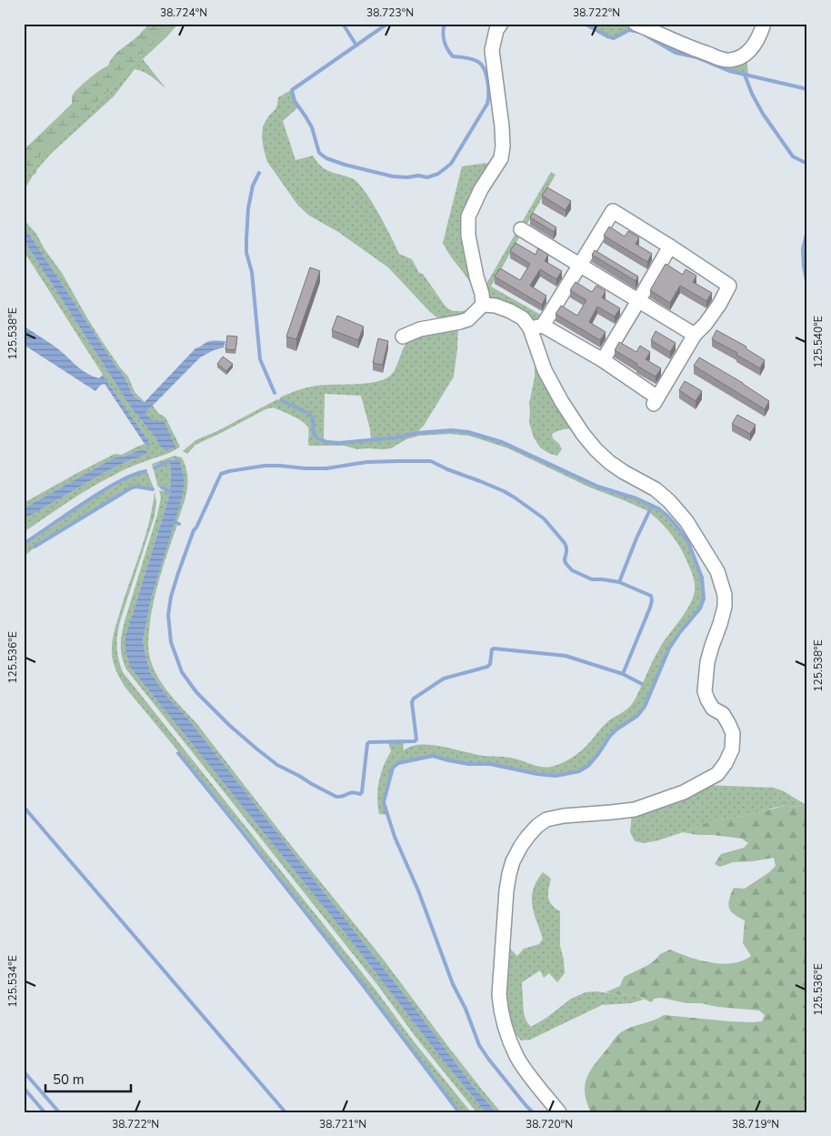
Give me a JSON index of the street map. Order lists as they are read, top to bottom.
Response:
{
  "scale_bar": "50 m",
  "coordinates": [
    "38.724°N",
    "38.723°N",
    "38.722°N",
    "125.538°E",
    "125.540°E",
    "125.536°E",
    "125.534°E",
    "38.721°N",
    "38.720°N",
    "38.719°N"
  ]
}
